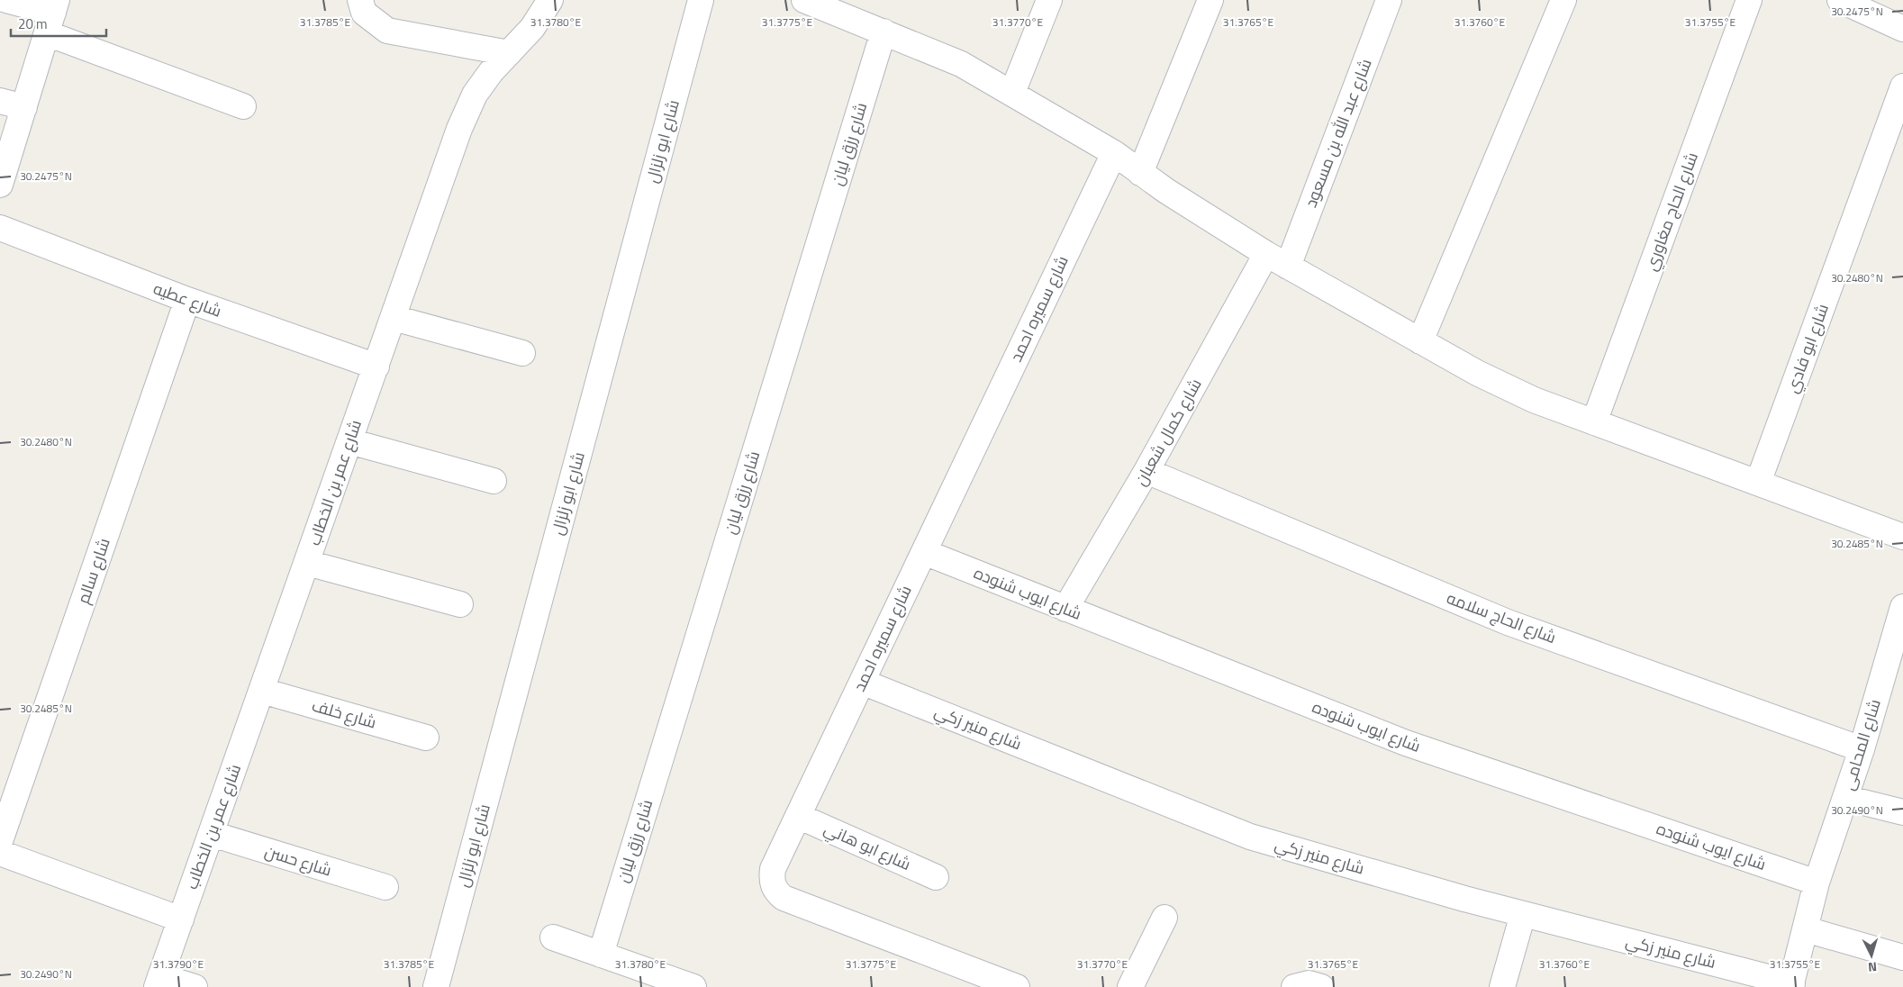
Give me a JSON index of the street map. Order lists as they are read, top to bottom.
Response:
{
  "streets": {
    "street": [
      "شارع عبد الله بن مسعود",
      "شارع ابو زلزال",
      "شارع رزق ليان",
      "شارع الحاج مغاوري",
      "شارع عطيه",
      "شارع سميره احمد",
      "شارع ابو فادي",
      "شارع كمال شعبان",
      "شارع عمر بن الخطاب",
      "شارع سالم",
      "شارع ايوب شنوده",
      "شارع الحاج سلامه",
      "شارع خلف",
      "شارع منير زكي",
      "شارع المحامى",
      "شارع ابو هاني",
      "شارع حسن"
    ]
  },
  "crossings": [
    ["شارع عطيه", "شارع عمر بن الخطاب"],
    ["شارع عطيه", "شارع سالم"],
    ["شارع سميره احمد", "شارع ايوب شنوده"],
    ["شارع سميره احمد", "شارع منير زكي"],
    ["شارع سميره احمد", "شارع ابو هاني"],
    ["شارع كمال شعبان", "شارع ايوب شنوده"],
    ["شارع كمال شعبان", "شارع الحاج سلامه"],
    ["شارع عمر بن الخطاب", "شارع خلف"],
    ["شارع عمر بن الخطاب", "شارع حسن"],
    ["شارع ايوب شنوده", "شارع المحامى"],
    ["شارع الحاج سلامه", "شارع المحامى"],
    ["شارع منير زكي", "شارع المحامى"]
  ],
  "scale_bar": "20 m",
  "north": "bottom",
  "coordinates": [
    "30.2475°N",
    "31.3785°E",
    "31.3780°E",
    "31.3775°E",
    "31.3770°E",
    "31.3765°E",
    "31.3760°E",
    "31.3755°E",
    "30.2480°N",
    "30.2485°N",
    "30.2490°N",
    "31.3790°E"
  ]
}
